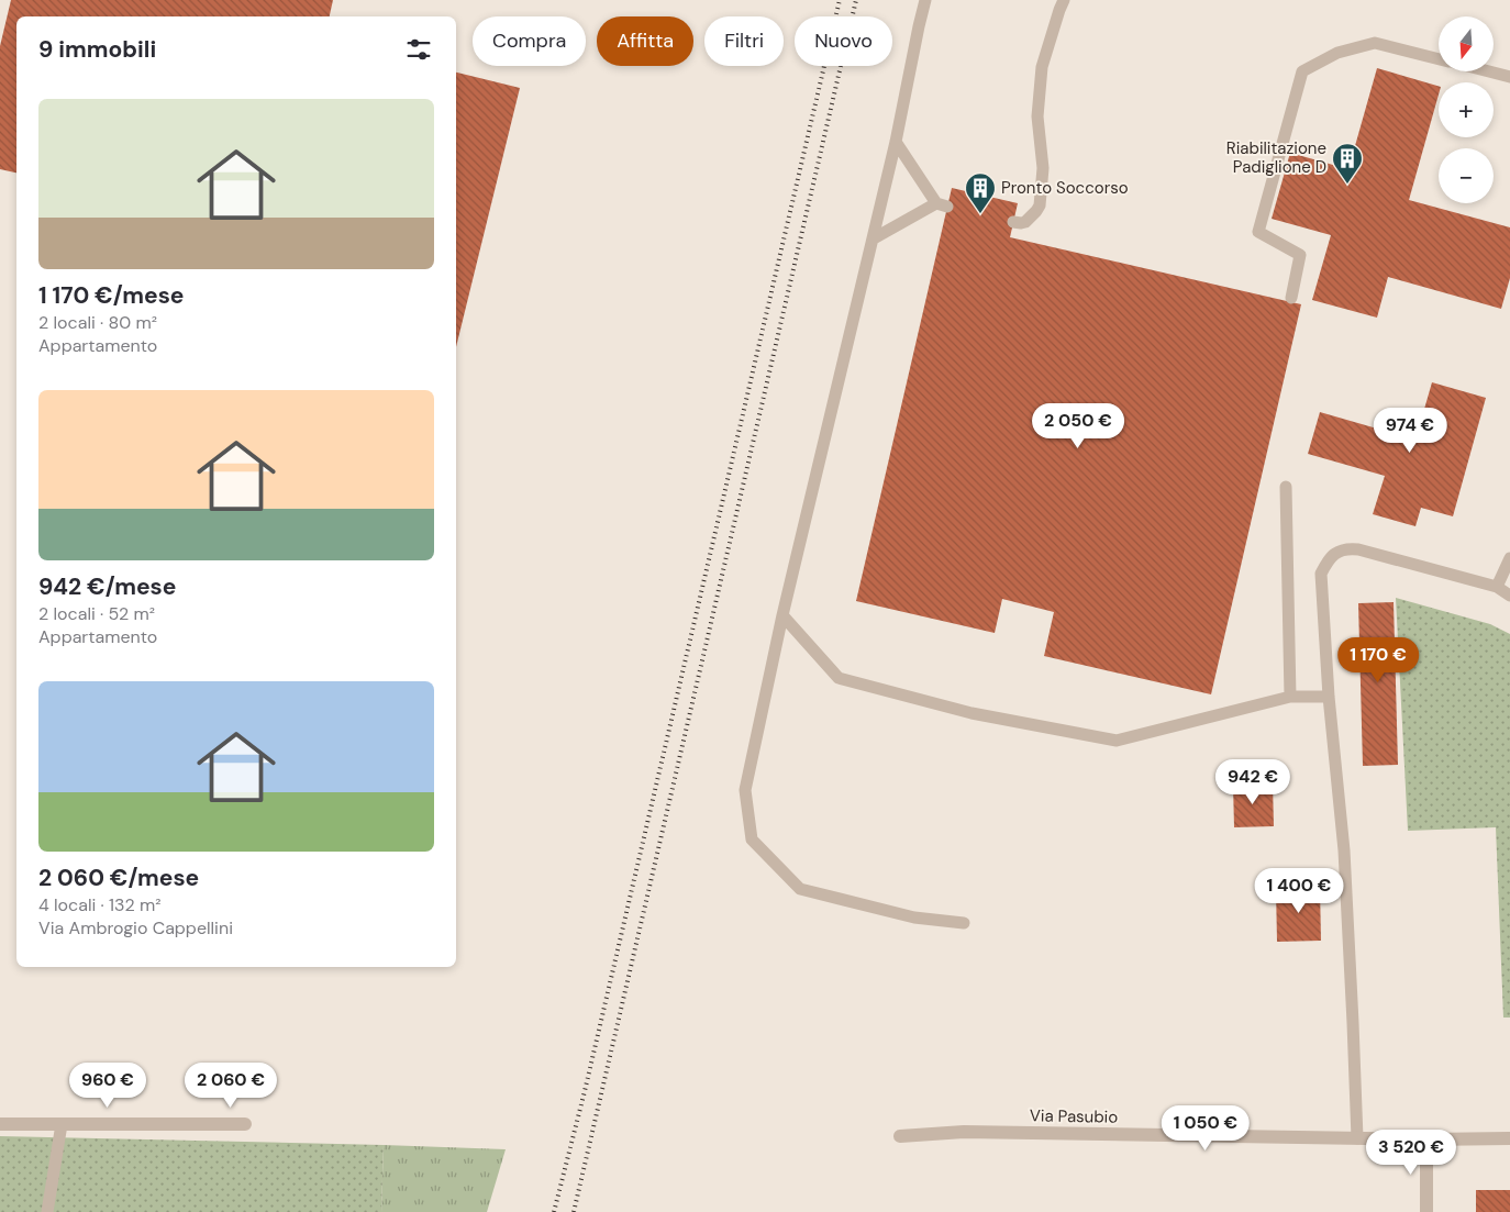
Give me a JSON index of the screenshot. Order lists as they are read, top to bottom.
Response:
{
  "streets": {
    "street": ["Via Pasubio"]
  },
  "places": {
    "building": ["Riabilitazione Padiglione D", "Pronto Soccorso"]
  },
  "north": "bottom",
  "page": {
    "map_buttons": ["+", "−"],
    "chip": [
      "Compra",
      "Affitta",
      "Filtri",
      "Nuovo"
    ],
    "heading": "9 immobili",
    "list": [
      {
        "name": "1 170 €/mese",
        "note": "2 locali · 80 m² · Appartamento"
      },
      {
        "name": "942 €/mese",
        "note": "2 locali · 52 m² · Appartamento"
      },
      {
        "name": "2 060 €/mese",
        "note": "4 locali · 132 m² · Via Ambrogio Cappellini"
      }
    ],
    "price": [
      "2 050 €",
      "974 €",
      "1 170 €",
      "942 €",
      "1 400 €",
      "960 €",
      "2 060 €",
      "1 050 €",
      "3 520 €"
    ]
  }
}
